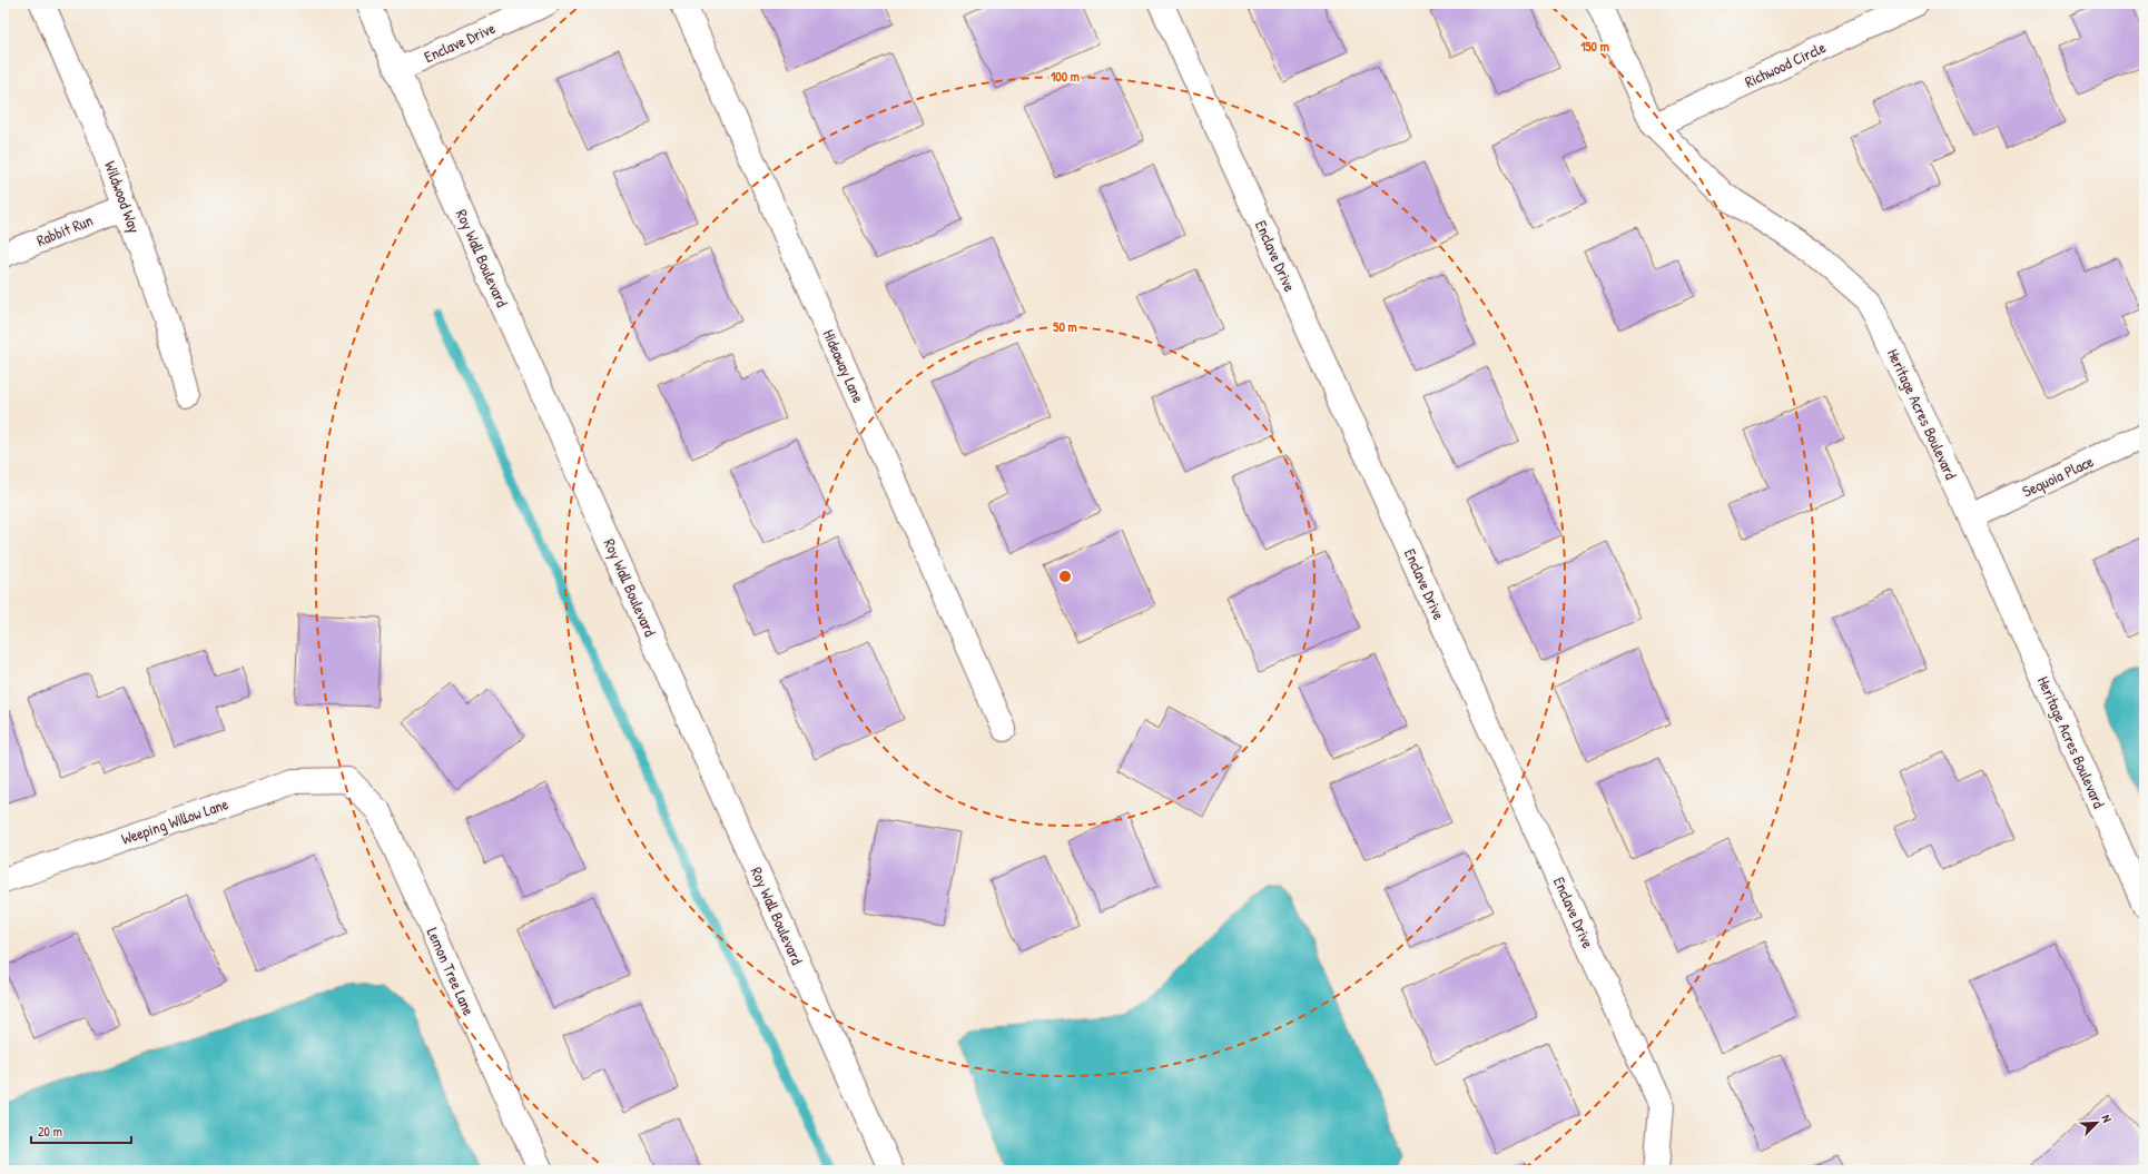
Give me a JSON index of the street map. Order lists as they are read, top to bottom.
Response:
{
  "streets": {
    "street": [
      "Enclave Drive",
      "Richwood Circle",
      "Wildwood Way",
      "Rabbit Run",
      "Roy Wall Boulevard",
      "Hideaway Lane",
      "Heritage Acres Boulevard",
      "Sequoia Place",
      "Weeping Willow Lane",
      "Lemon Tree Lane"
    ]
  },
  "crossings": [
    ["Enclave Drive", "Roy Wall Boulevard"],
    ["Richwood Circle", "Heritage Acres Boulevard"],
    ["Wildwood Way", "Rabbit Run"],
    ["Heritage Acres Boulevard", "Sequoia Place"],
    ["Weeping Willow Lane", "Lemon Tree Lane"]
  ],
  "scale_bar": "20 m",
  "north": "top right",
  "rings": ["150 m", "100 m", "50 m"]
}
